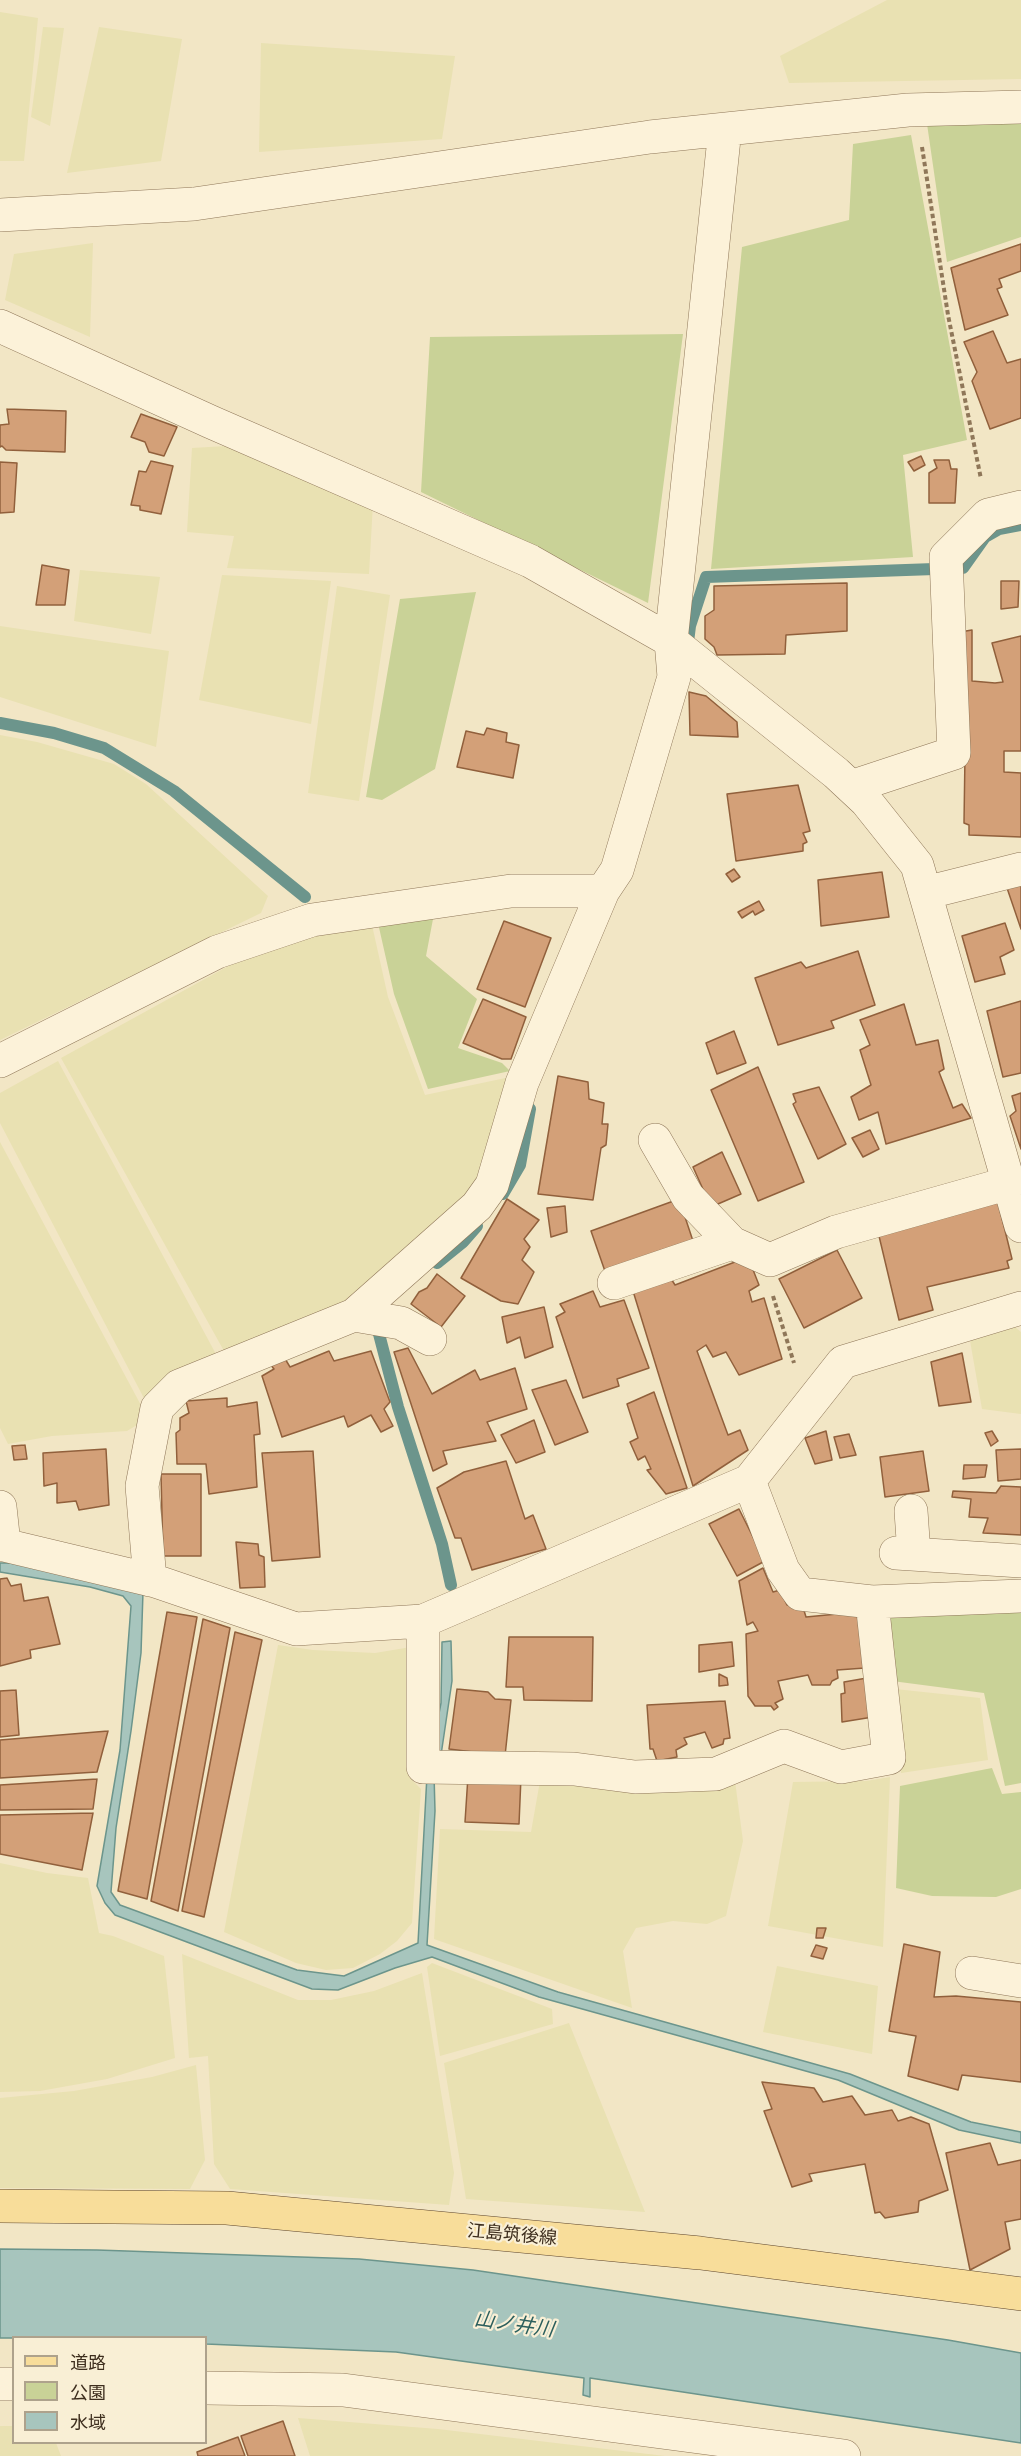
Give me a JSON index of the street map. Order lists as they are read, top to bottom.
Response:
{
  "streets": {
    "main road": ["江島筑後線"]
  },
  "water": ["山ノ井川"],
  "legend": ["道路", "公園", "水域"]
}
